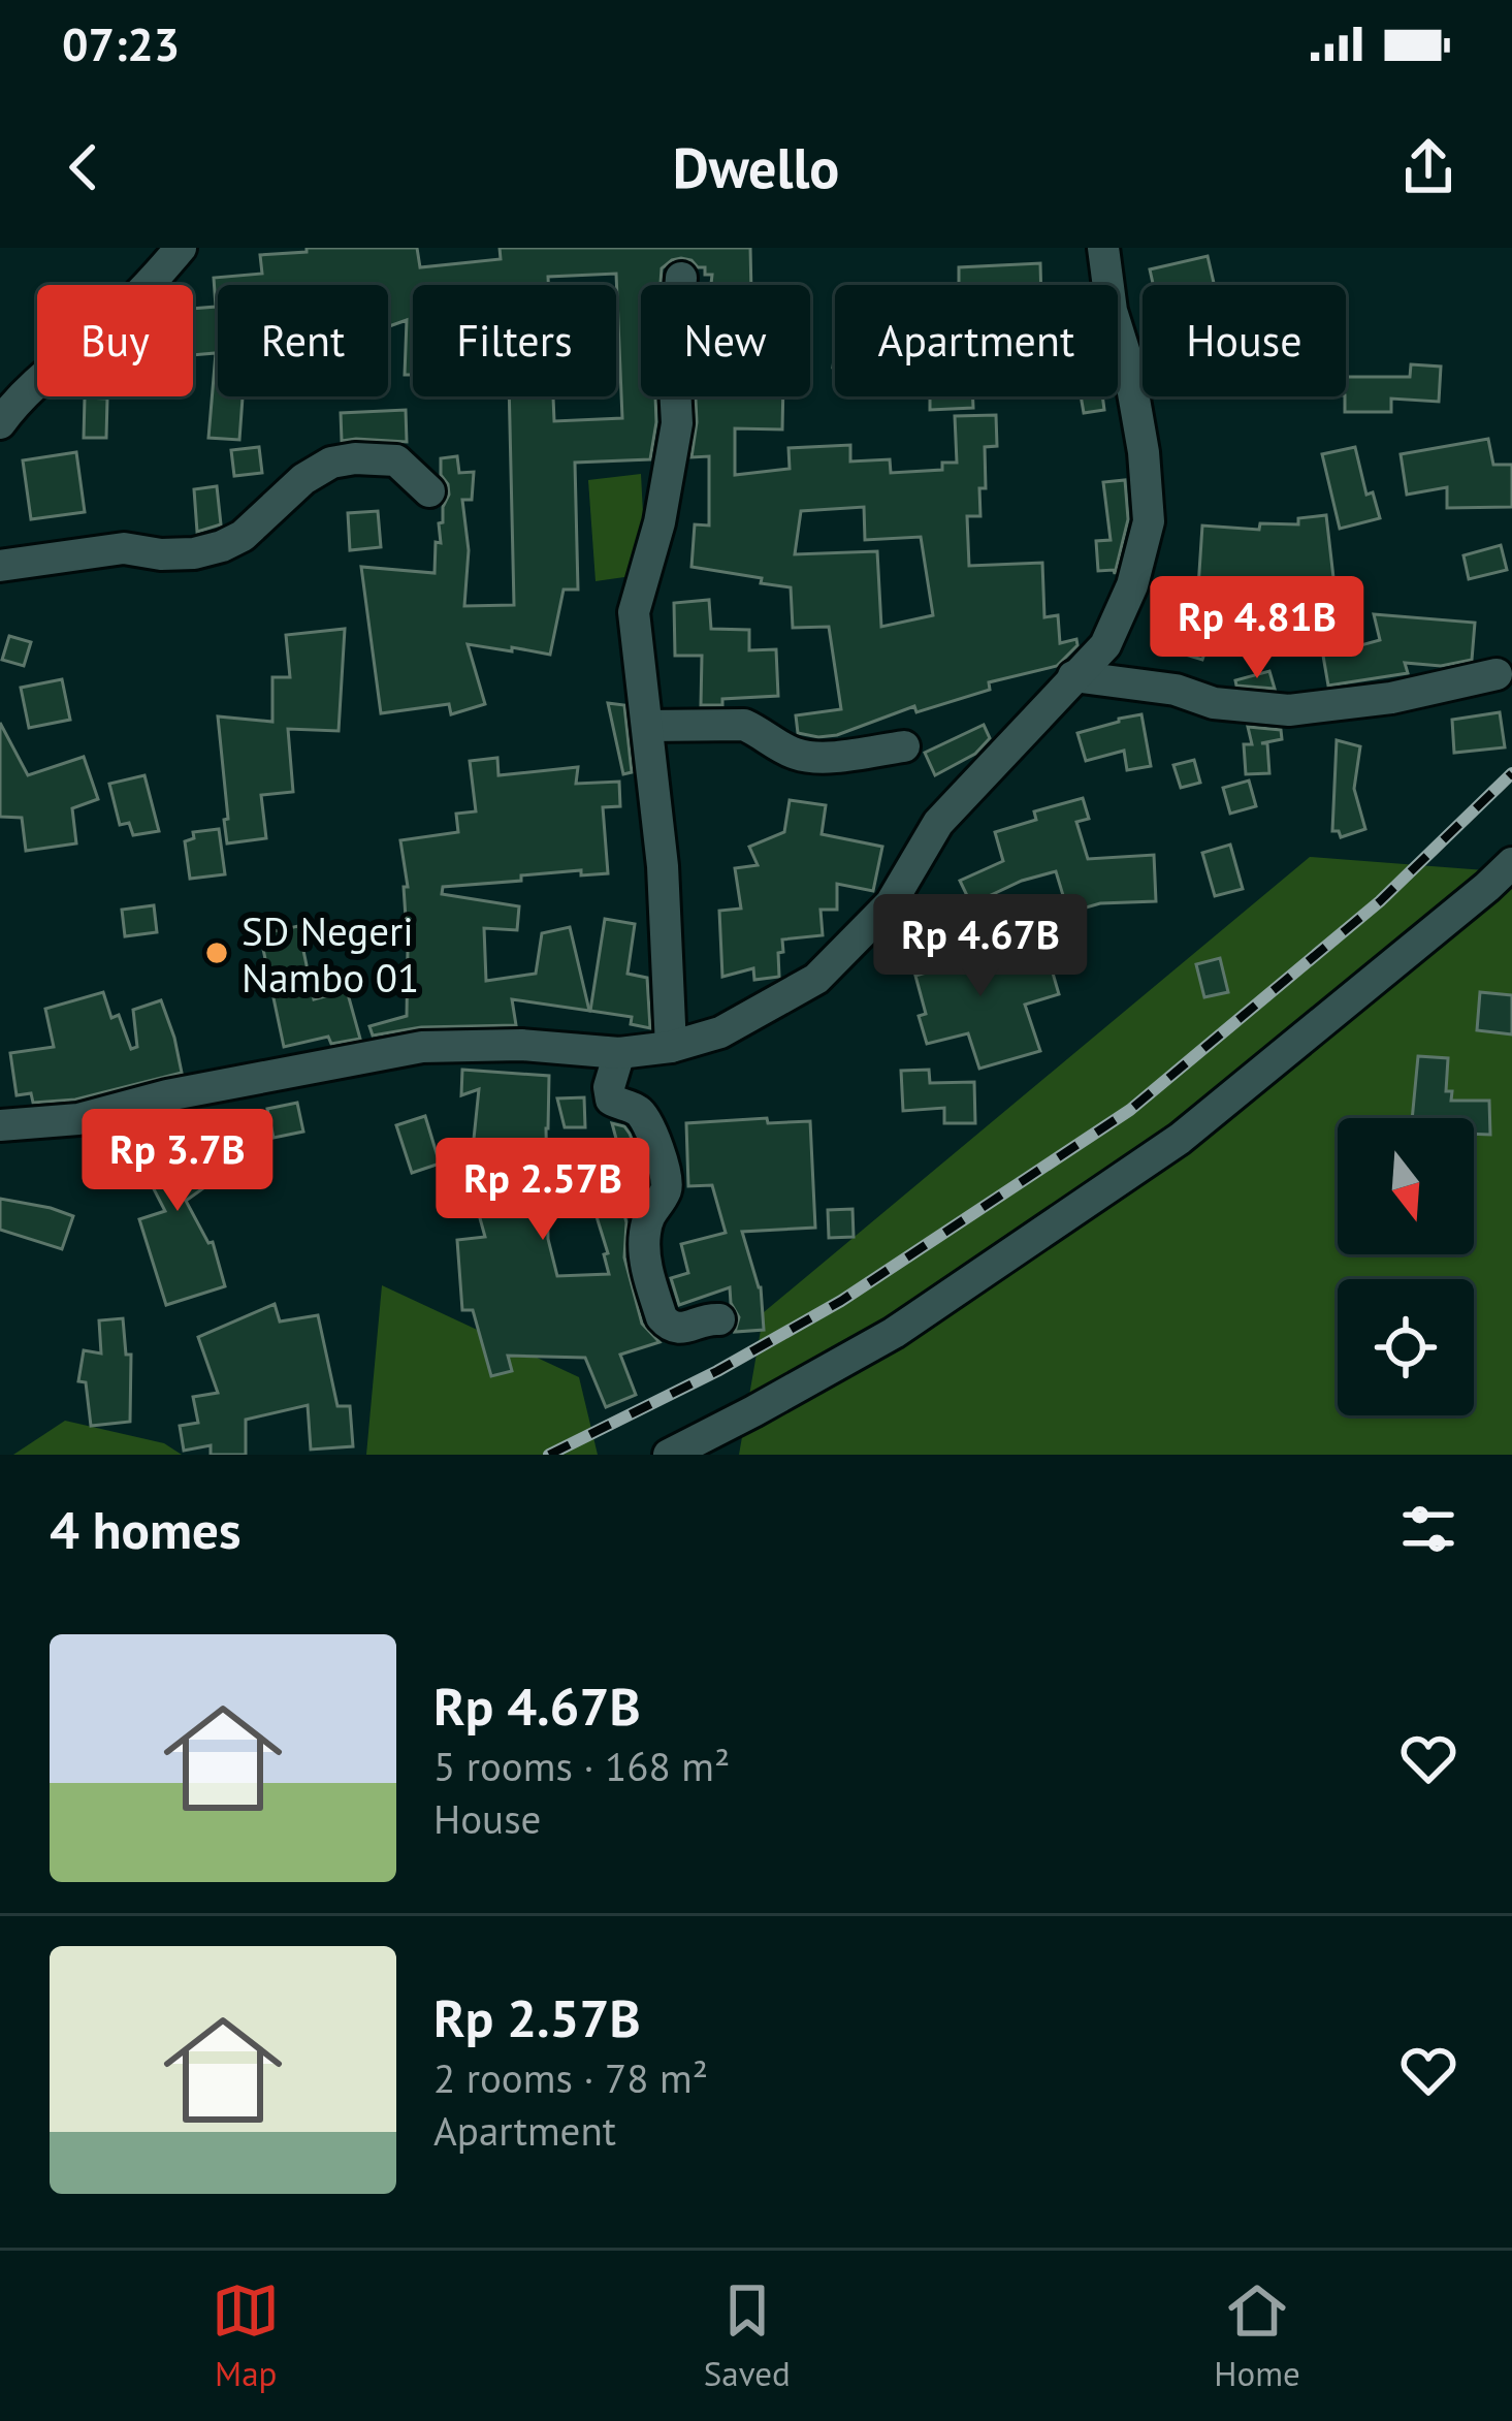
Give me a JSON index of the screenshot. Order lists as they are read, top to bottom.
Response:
{
  "places": ["SD Negeri Nambo 01"],
  "north": "bottom",
  "page": {
    "status": "07:23",
    "header": "Dwello",
    "chip": [
      "Buy",
      "Rent",
      "Filters",
      "New",
      "Apartment",
      "House"
    ],
    "price": [
      "Rp 4.81B",
      "Rp 4.67B",
      "Rp 3.7B",
      "Rp 2.57B"
    ],
    "heading": "4 homes",
    "list": [
      {
        "name": "Rp 4.67B",
        "note": "5 rooms · 168 m² · House"
      },
      {
        "name": "Rp 2.57B",
        "note": "2 rooms · 78 m² · Apartment"
      }
    ],
    "tabs": ["Map", "Saved", "Home"]
  }
}
